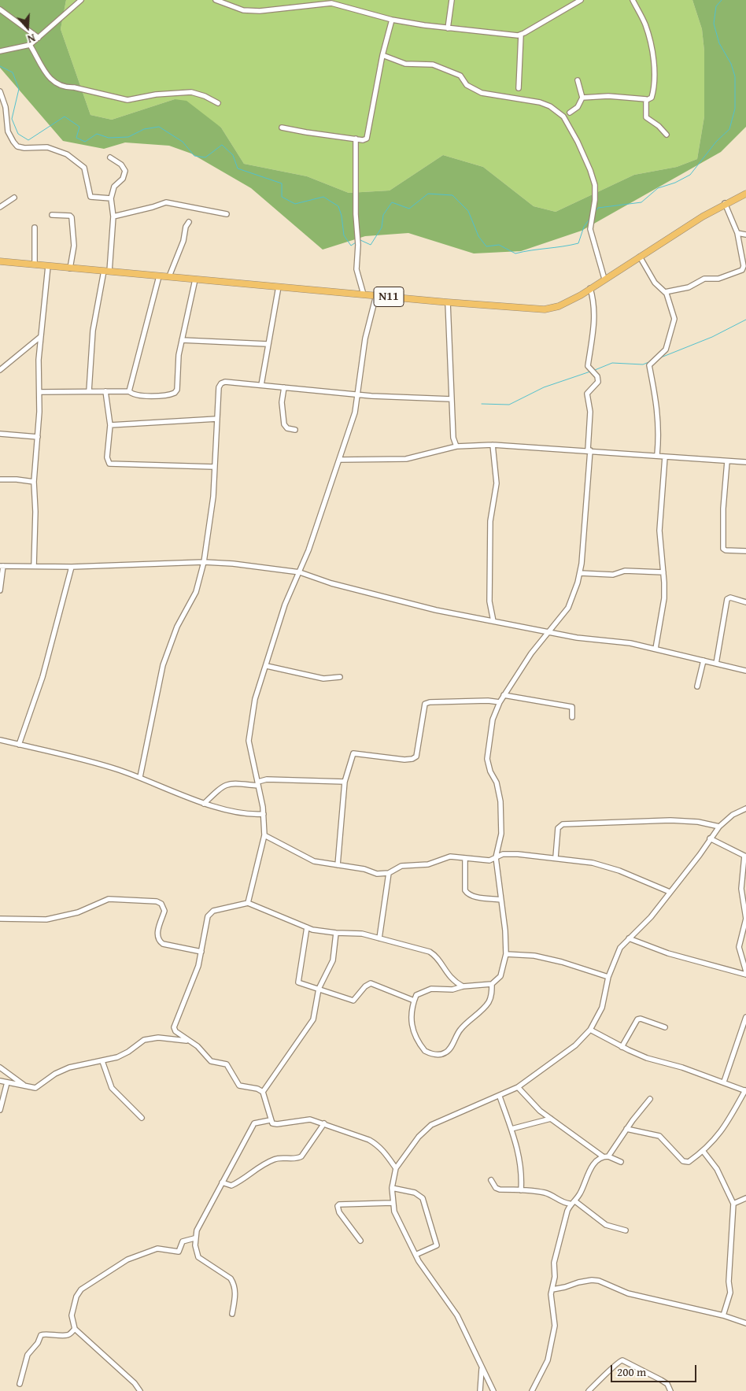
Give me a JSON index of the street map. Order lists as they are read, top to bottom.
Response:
{
  "streets": {
    "highway": ["N11"]
  },
  "scale_bar": "200 m",
  "north": "bottom"
}
